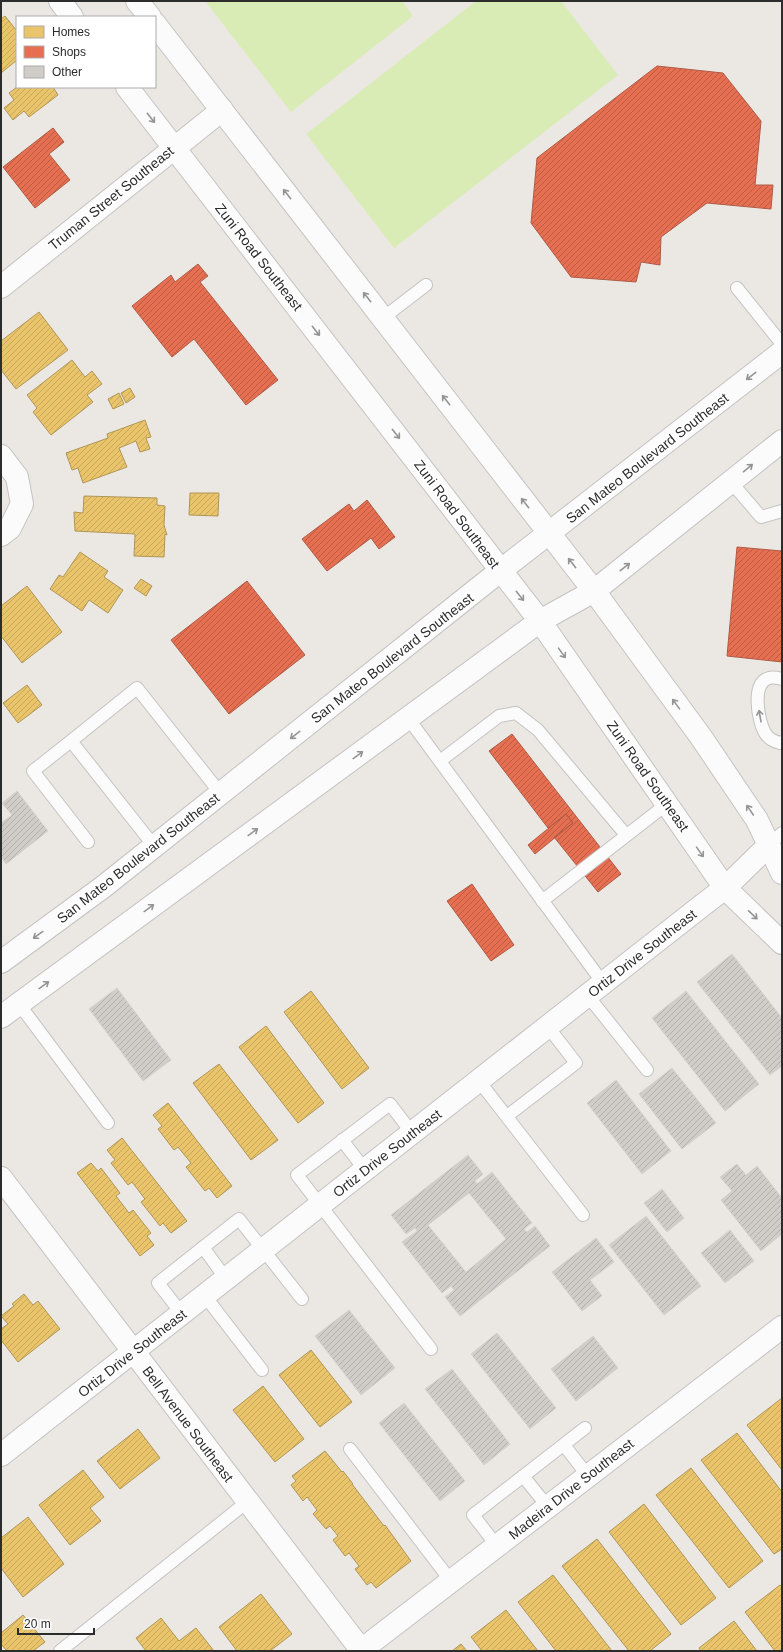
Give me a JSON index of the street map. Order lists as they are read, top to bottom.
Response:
{
  "streets": {
    "main road": [
      "Truman Street Southeast",
      "Zuni Road Southeast",
      "San Mateo Boulevard Southeast",
      "Ortiz Drive Southeast",
      "Bell Avenue Southeast",
      "Madeira Drive Southeast"
    ]
  },
  "crossings": [
    ["Truman Street Southeast", "Zuni Road Southeast"],
    ["Zuni Road Southeast", "San Mateo Boulevard Southeast"],
    ["Zuni Road Southeast", "Ortiz Drive Southeast"],
    ["Ortiz Drive Southeast", "Bell Avenue Southeast"],
    ["Bell Avenue Southeast", "Madeira Drive Southeast"]
  ],
  "legend": ["Homes", "Shops", "Other"],
  "scale_bar": "20 m"
}
